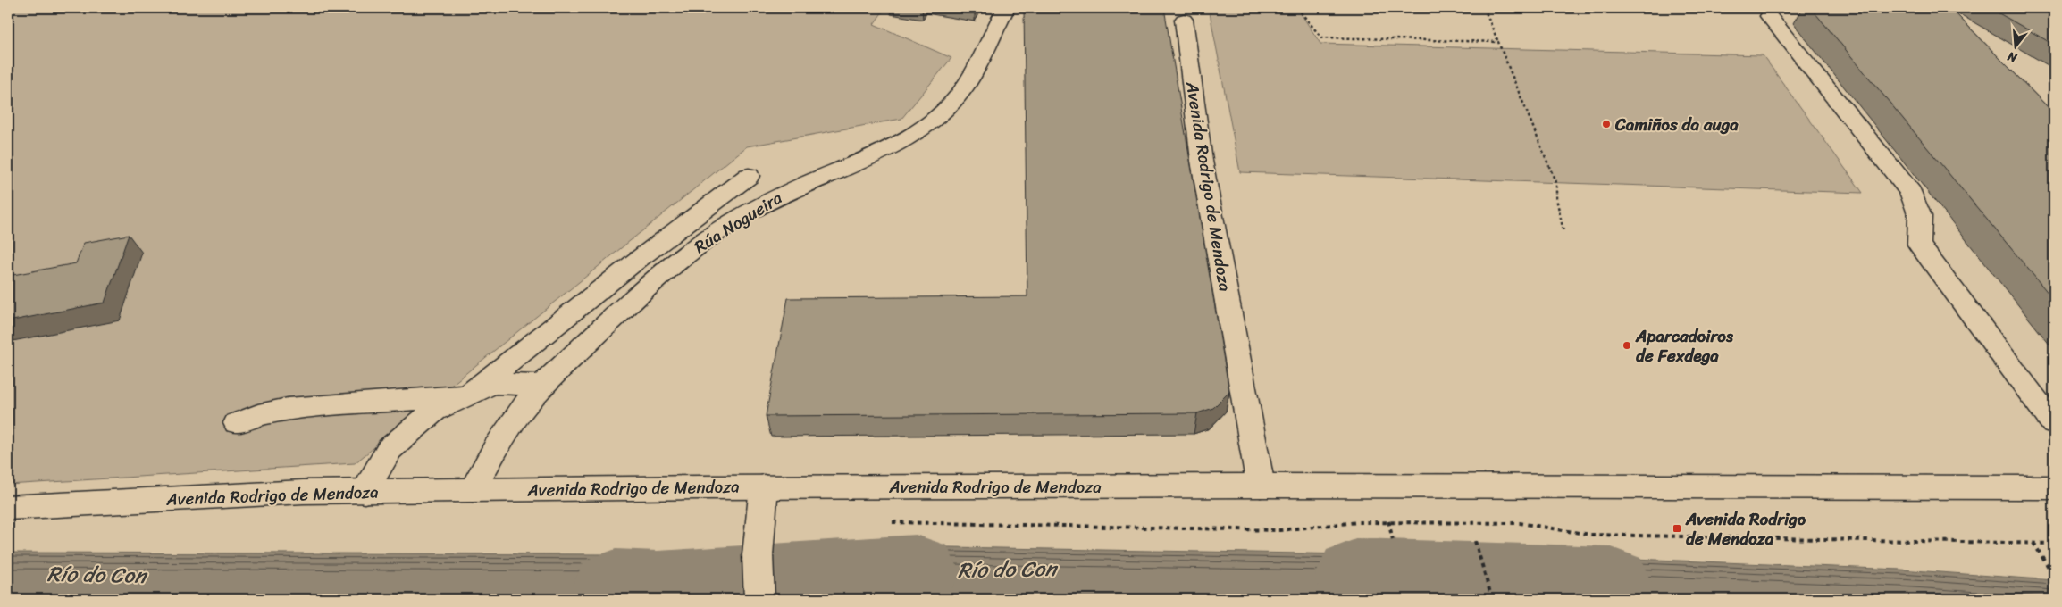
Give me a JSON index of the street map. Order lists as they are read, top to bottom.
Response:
{
  "streets": {
    "street": ["Avenida Rodrigo de Mendoza", "Rúa Nogueira"]
  },
  "crossings": [
    ["Avenida Rodrigo de Mendoza", "Rúa Nogueira"]
  ],
  "water": ["Río do Con"],
  "places": {
    "other": ["Camiños da auga", "Aparcadoiros de Fexdega"],
    "transit": ["Avenida Rodrigo de Mendoza"]
  },
  "north": "bottom"
}
